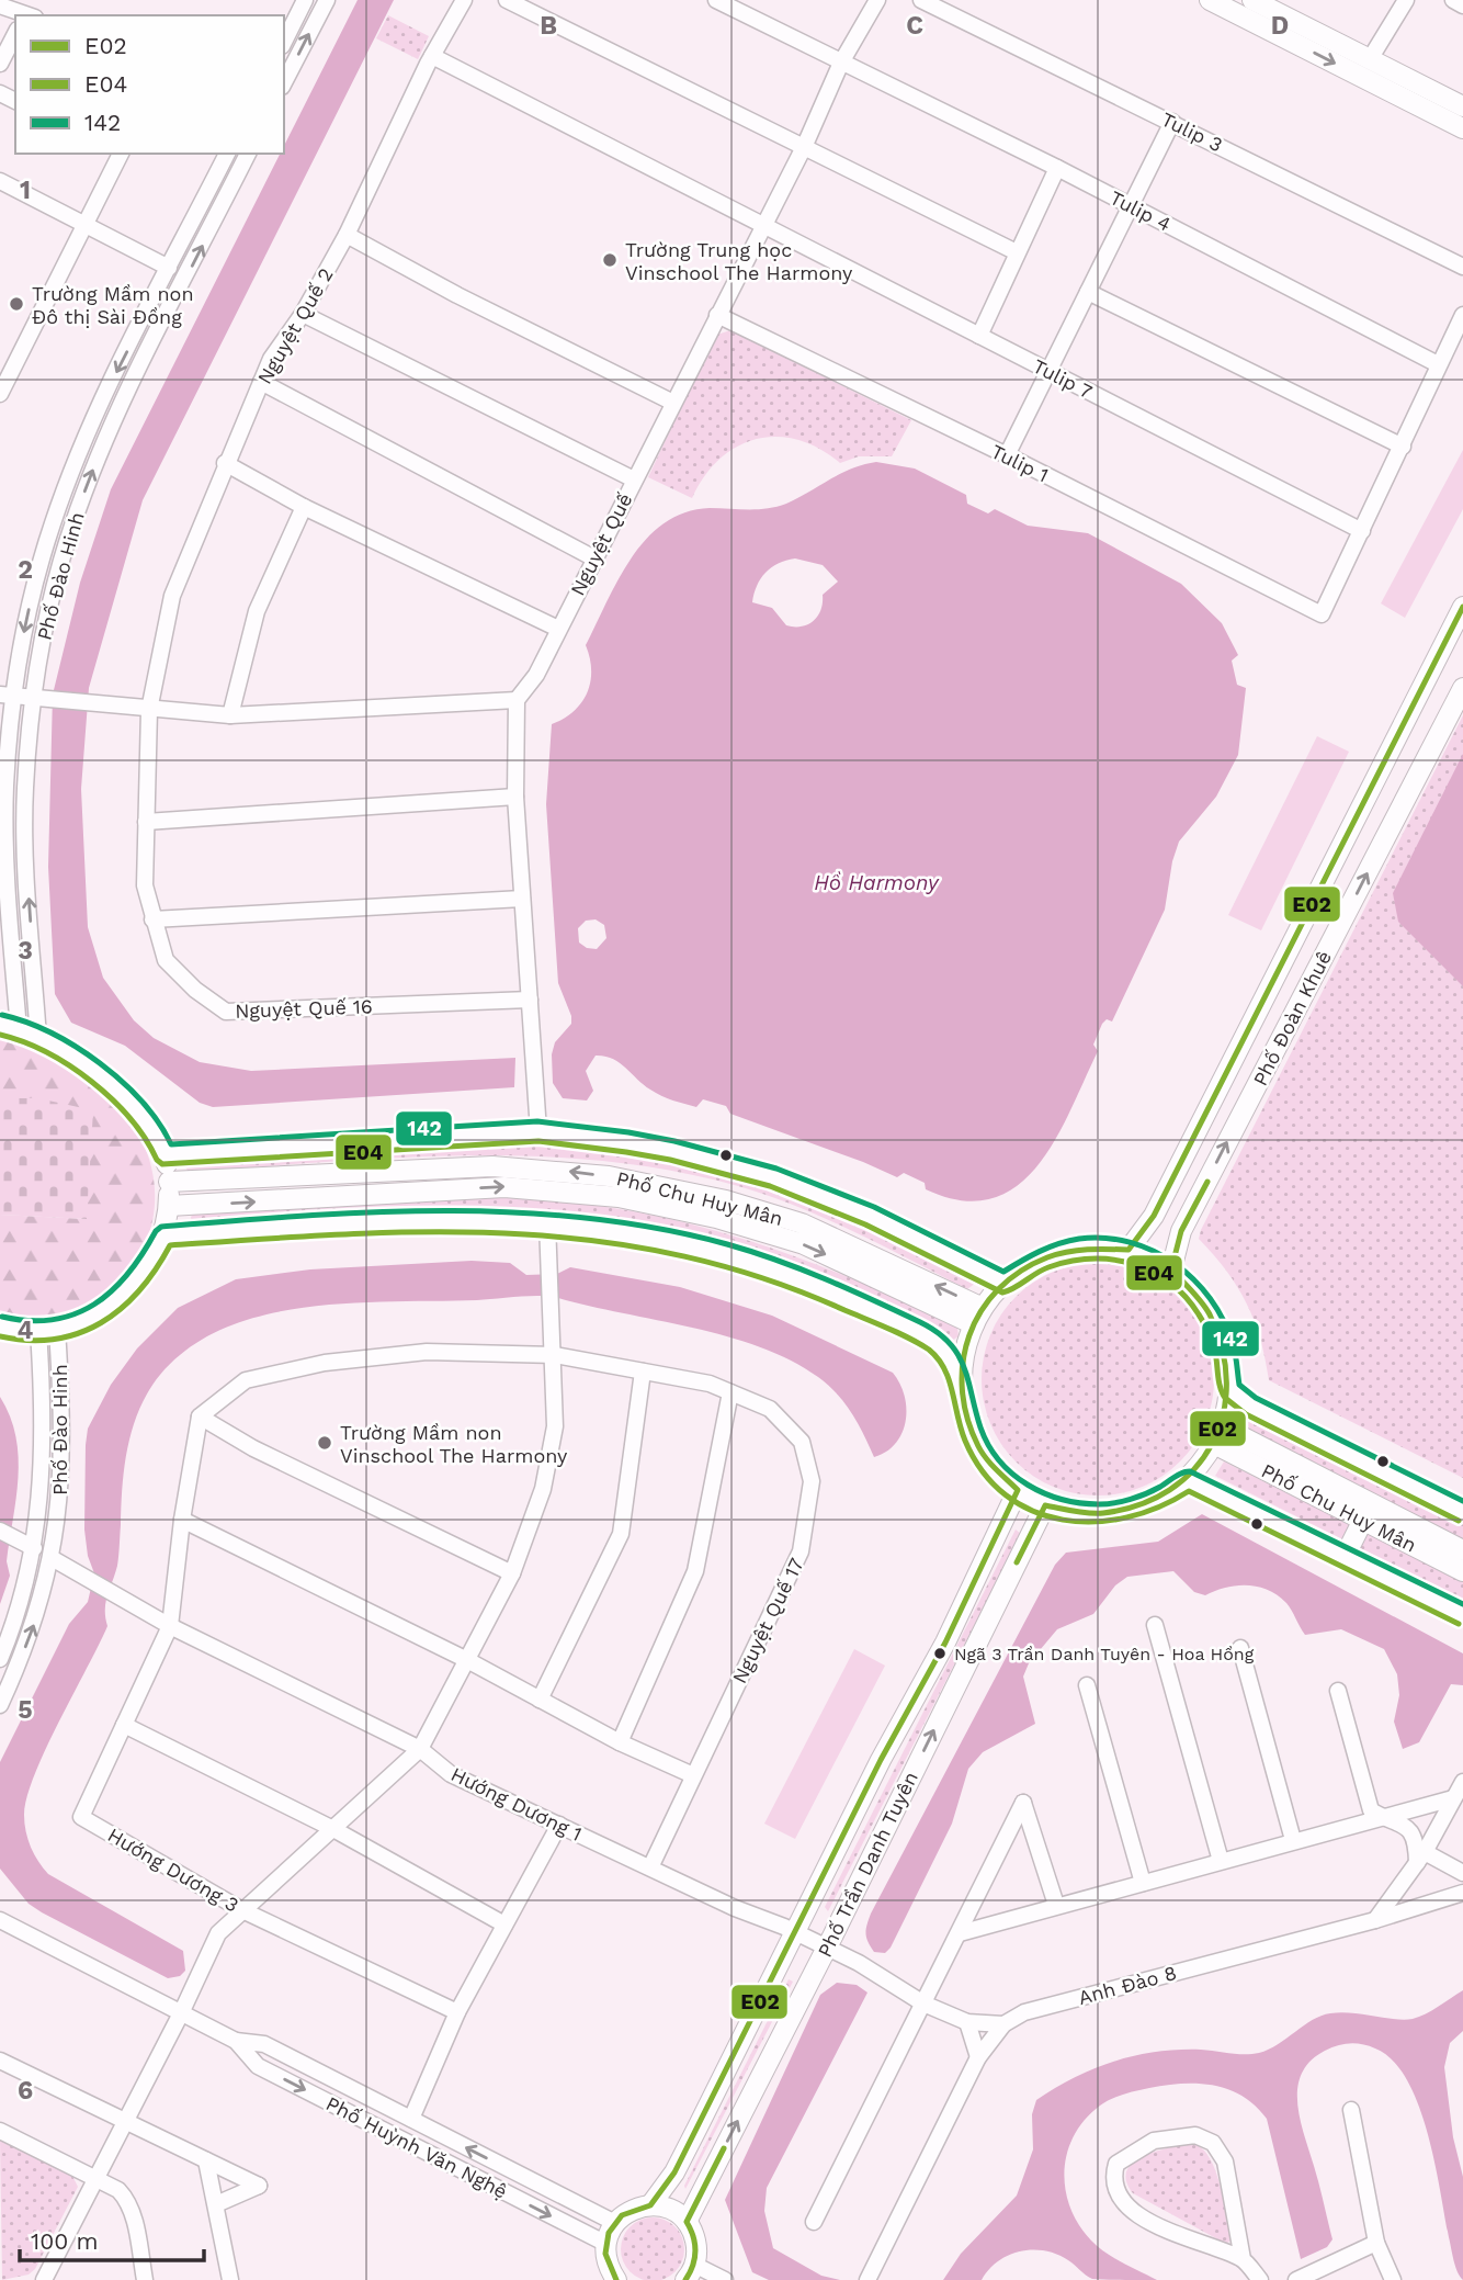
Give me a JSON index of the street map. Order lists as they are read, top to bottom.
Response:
{
  "streets": {
    "main road": ["Phố Đoàn Khuê", "Phố Chu Huy Mân", "Phố Trần Danh Tuyên"],
    "street": [
      "Tulip 3",
      "Tulip 4",
      "Nguyệt Quế 2",
      "Tulip 7",
      "Tulip 1",
      "Nguyệt Quế",
      "Phố Đào Hinh",
      "Nguyệt Quế 16",
      "Nguyệt Quế 17",
      "Hướng Dương 1",
      "Hướng Dương 3",
      "Anh Đào 8",
      "Phố Huỳnh Văn Nghệ"
    ]
  },
  "crossings": [
    ["Tulip 4", "Nguyệt Quế"],
    ["Nguyệt Quế 2", "Tulip 7"],
    ["Nguyệt Quế 2", "Nguyệt Quế 16"],
    ["Tulip 7", "Tulip 1"],
    ["Tulip 7", "Nguyệt Quế"],
    ["Tulip 1", "Nguyệt Quế"],
    ["Phố Đào Hinh", "Hướng Dương 1"],
    ["Phố Đoàn Khuê", "Phố Chu Huy Mân"],
    ["Phố Đoàn Khuê", "Phố Trần Danh Tuyên"],
    ["Phố Chu Huy Mân", "Phố Trần Danh Tuyên"],
    ["Nguyệt Quế 17", "Hướng Dương 1"],
    ["Nguyệt Quế 17", "Hướng Dương 3"],
    ["Hướng Dương 1", "Phố Trần Danh Tuyên"],
    ["Hướng Dương 1", "Hướng Dương 3"],
    ["Hướng Dương 1", "Anh Đào 8"]
  ],
  "water": ["Hồ Harmony"],
  "places": [
    "Trường Trung học Vinschool The Harmony",
    "Trường Mầm non Đô thị Sài Đồng",
    "Trường Mầm non Vinschool The Harmony",
    "Ngã 3 Trần Danh Tuyên - Hoa Hồng"
  ],
  "lines": ["transit line E02", "transit line 142", "transit line E04"],
  "legend": ["E02", "E04", "142"],
  "scale_bar": "100 m",
  "grid": {
    "columns": ["B", "C", "D"],
    "rows": [
      "1",
      "2",
      "3",
      "4",
      "5",
      "6"
    ]
  }
}
